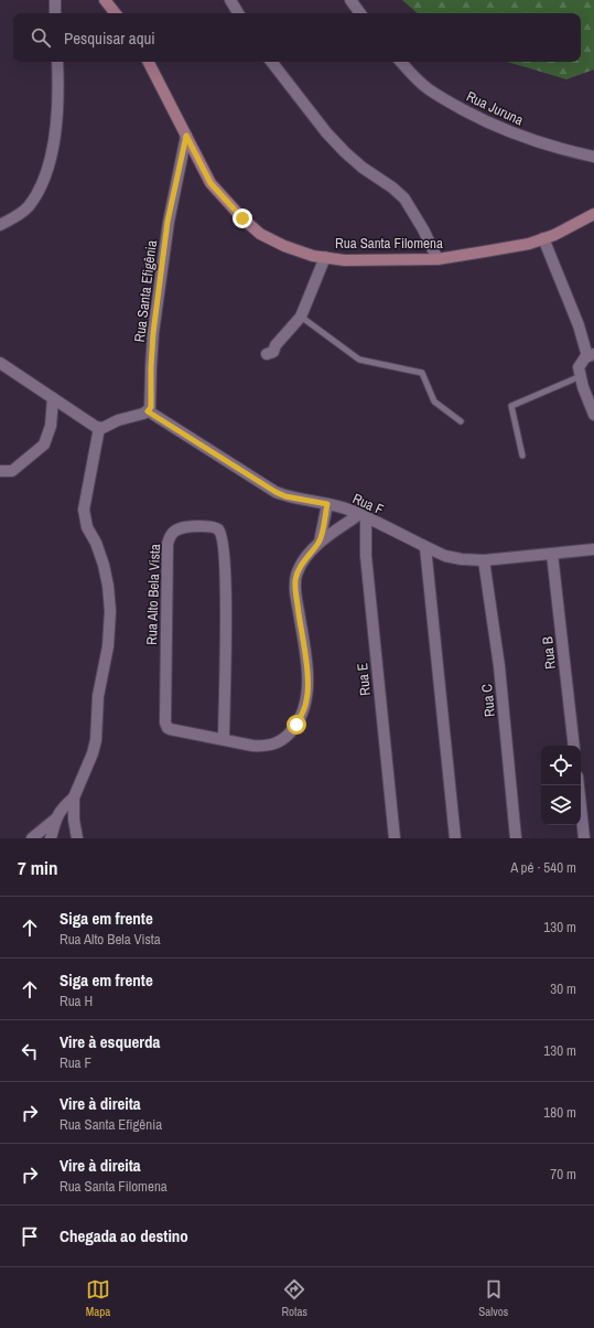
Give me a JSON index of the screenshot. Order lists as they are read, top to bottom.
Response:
{
  "streets": {
    "main road": ["Rua Santa Filomena"],
    "street": [
      "Rua Juruna",
      "Rua Santa Efigênia",
      "Rua F",
      "Rua Alto Bela Vista",
      "Rua B",
      "Rua E",
      "Rua C"
    ]
  },
  "crossings": [
    ["Rua Santa Filomena", "Rua Santa Efigênia"],
    ["Rua Santa Efigênia", "Rua F"],
    ["Rua F", "Rua B"],
    ["Rua F", "Rua E"],
    ["Rua F", "Rua C"]
  ],
  "page": {
    "search": "Pesquisar aqui",
    "heading": ["7 min", "A pé · 540 m"],
    "list": [
      ["Siga em frente", "Rua Alto Bela Vista", "130 m"],
      ["Siga em frente", "Rua H", "30 m"],
      ["Vire à esquerda", "Rua F", "130 m"],
      ["Vire à direita", "Rua Santa Efigênia", "180 m"],
      ["Vire à direita", "Rua Santa Filomena", "70 m"],
      "Chegada ao destino"
    ],
    "nav": ["Mapa", "Rotas", "Salvos"]
  }
}
